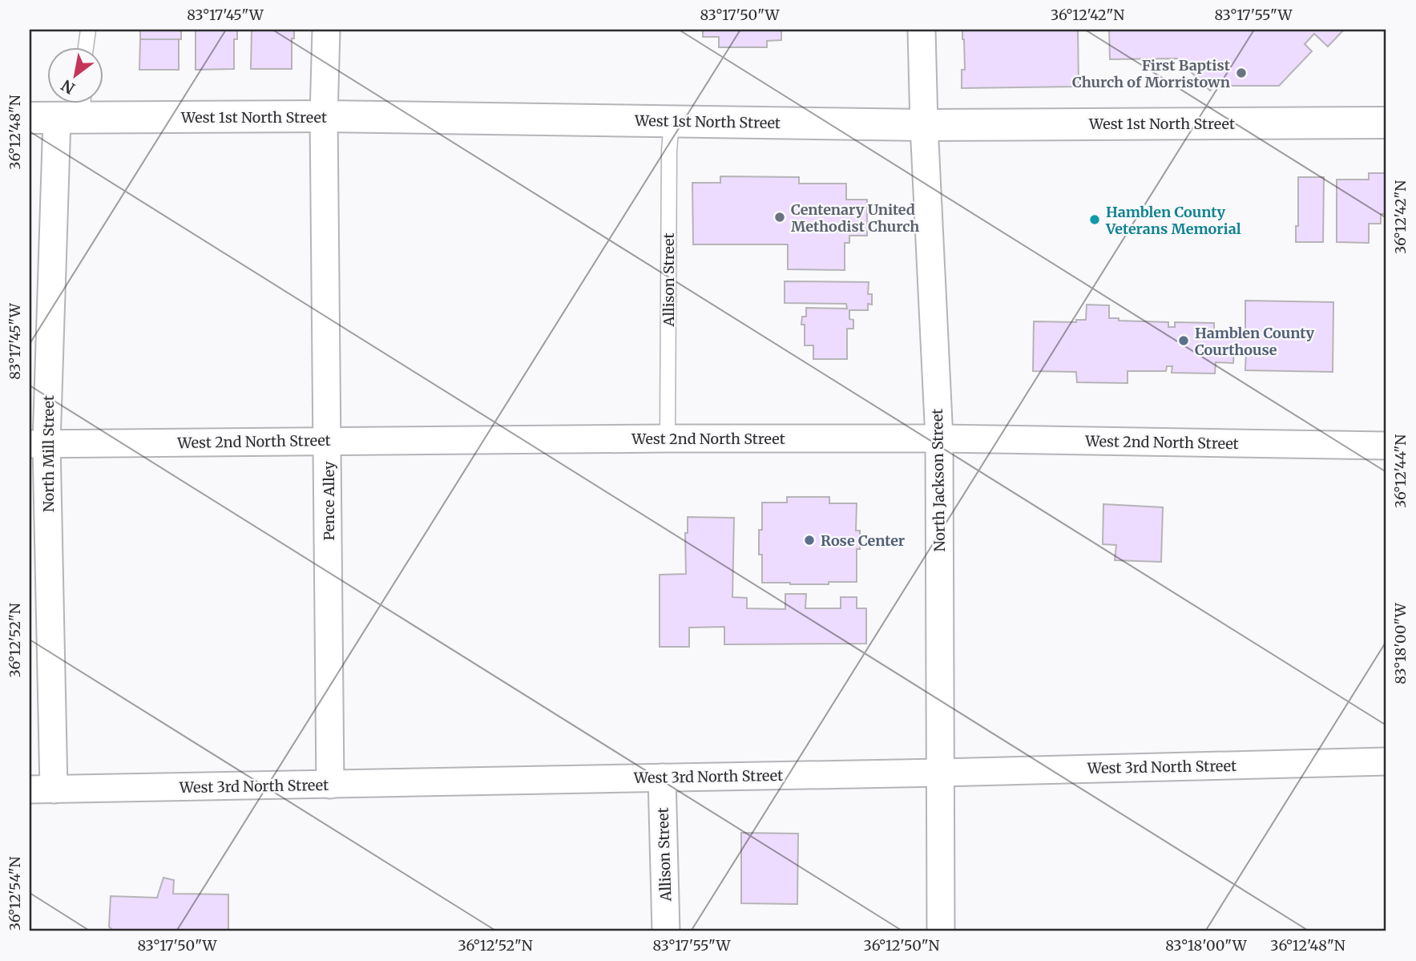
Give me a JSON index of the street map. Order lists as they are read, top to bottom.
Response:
{
  "streets": {
    "main road": ["West 1st North Street"],
    "street": [
      "Allison Street",
      "West 2nd North Street",
      "North Mill Street",
      "North Jackson Street",
      "Pence Alley",
      "West 3rd North Street"
    ]
  },
  "crossings": [
    ["West 1st North Street", "Allison Street"],
    ["West 1st North Street", "North Mill Street"],
    ["West 1st North Street", "North Jackson Street"],
    ["West 1st North Street", "Pence Alley"],
    ["Allison Street", "West 2nd North Street"],
    ["Allison Street", "West 3rd North Street"],
    ["West 2nd North Street", "North Mill Street"],
    ["West 2nd North Street", "North Jackson Street"],
    ["West 2nd North Street", "Pence Alley"],
    ["North Mill Street", "West 3rd North Street"],
    ["North Jackson Street", "West 3rd North Street"],
    ["Pence Alley", "West 3rd North Street"]
  ],
  "places": [
    "First Baptist Church of Morristown",
    "Centenary United Methodist Church",
    "Hamblen County Veterans Memorial",
    "Hamblen County Courthouse",
    "Rose Center"
  ],
  "north": "bottom left",
  "coordinates": [
    "83°17'45\"W",
    "83°17'50\"W",
    "36°12'42\"N",
    "83°17'55\"W",
    "36°12'48\"N",
    "36°12'44\"N",
    "36°12'52\"N",
    "83°18'00\"W",
    "36°12'54\"N",
    "36°12'50\"N"
  ]
}
